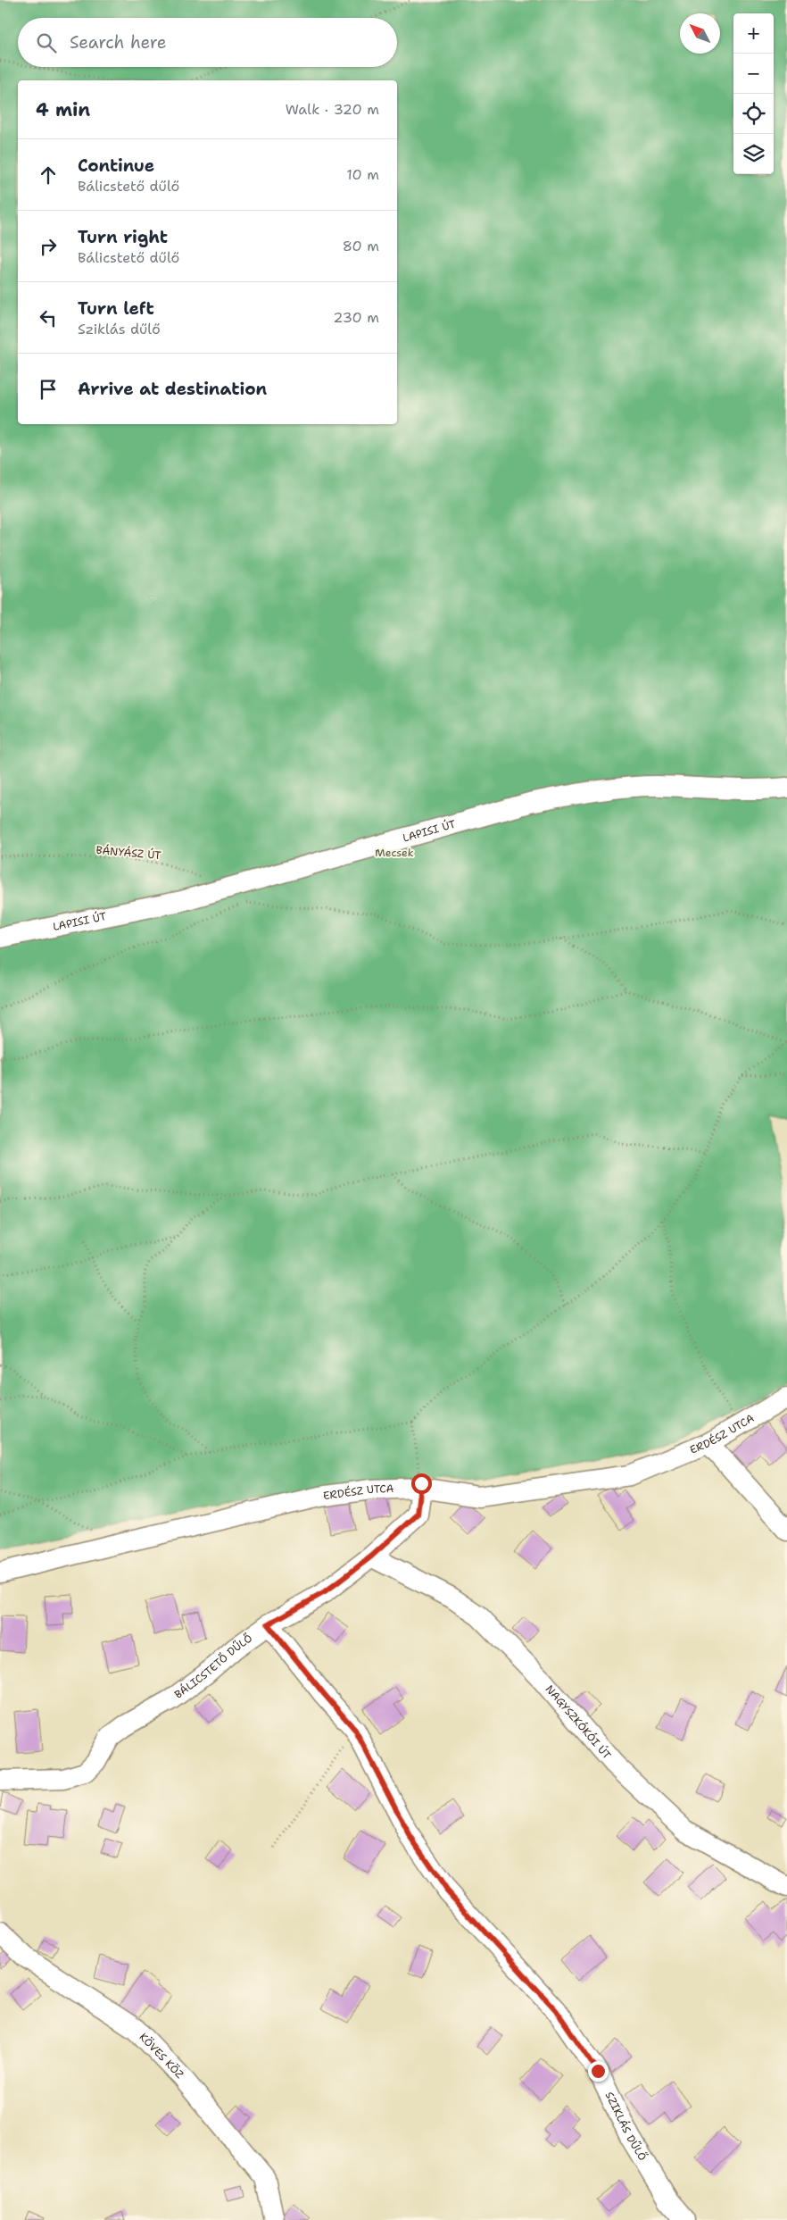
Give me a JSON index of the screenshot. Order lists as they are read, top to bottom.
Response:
{
  "streets": {
    "street": [
      "LAPISI ÚT",
      "ERDÉSZ UTCA",
      "BÁLICSTETŐ DŰLŐ",
      "NAGYSZKÓKÓI ÚT",
      "KÖVES KÖZ",
      "SZIKLÁS DŰLŐ"
    ],
    "path": ["BÁNYÁSZ ÚT"]
  },
  "crossings": [
    ["LAPISI ÚT", "BÁNYÁSZ ÚT"],
    ["ERDÉSZ UTCA", "BÁLICSTETŐ DŰLŐ"],
    ["BÁLICSTETŐ DŰLŐ", "NAGYSZKÓKÓI ÚT"],
    ["BÁLICSTETŐ DŰLŐ", "SZIKLÁS DŰLŐ"]
  ],
  "parks": ["Mecsek"],
  "north": "top left",
  "page": {
    "map_buttons": ["+", "−"],
    "search": "Search here",
    "heading": ["4 min", "Walk · 320 m"],
    "list": [
      ["Continue", "Bálicstető dűlő", "10 m"],
      ["Turn right", "Bálicstető dűlő", "80 m"],
      ["Turn left", "Sziklás dűlő", "230 m"],
      "Arrive at destination"
    ]
  }
}
